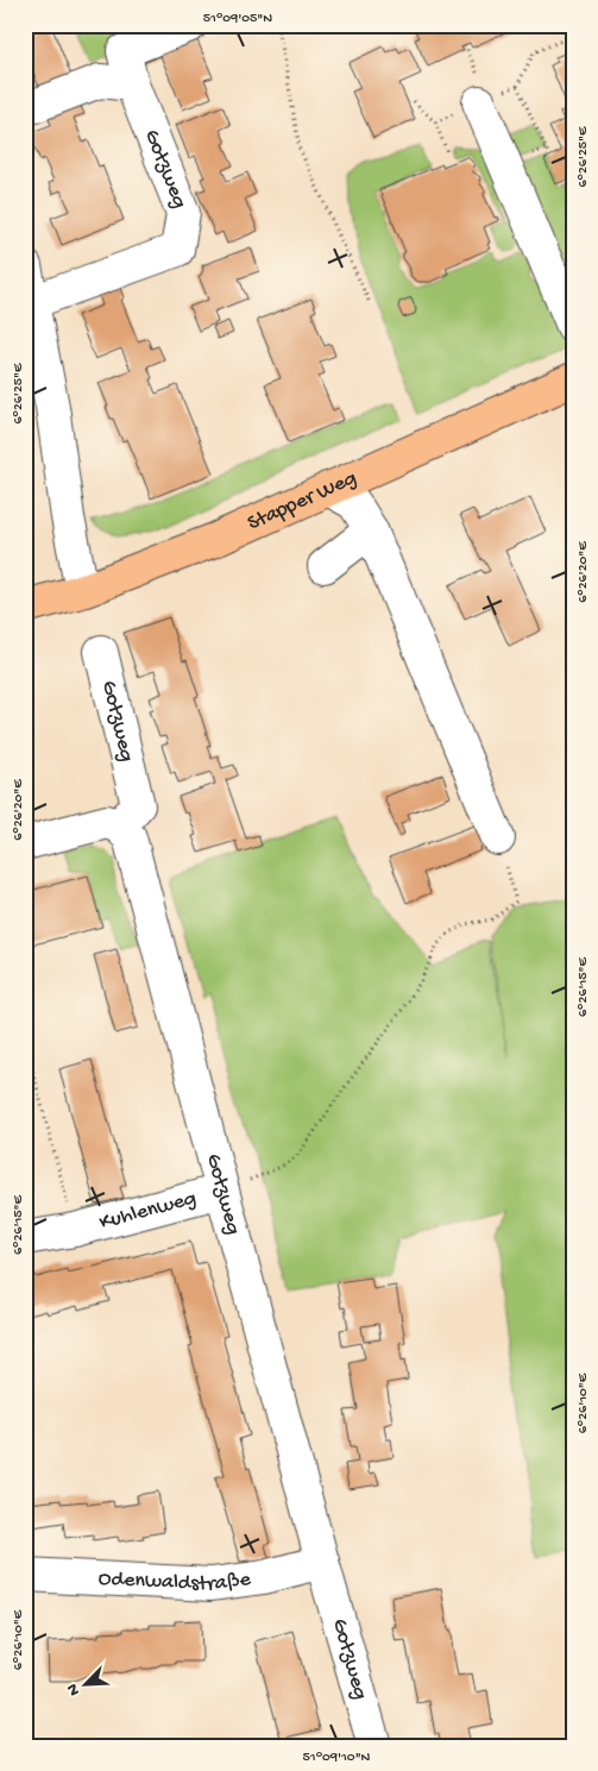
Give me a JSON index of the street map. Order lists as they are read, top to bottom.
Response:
{
  "streets": {
    "main road": ["Stapper Weg"],
    "street": ["Gotzweg", "Kuhlenweg", "Odenwaldstraße"]
  },
  "crossings": [
    ["Gotzweg", "Kuhlenweg"],
    ["Gotzweg", "Odenwaldstraße"]
  ],
  "north": "bottom left",
  "coordinates": [
    "51°09'05\"N",
    "6°26'25\"E",
    "6°26'20\"E",
    "6°26'15\"E",
    "6°26'10\"E",
    "51°09'10\"N"
  ]
}
